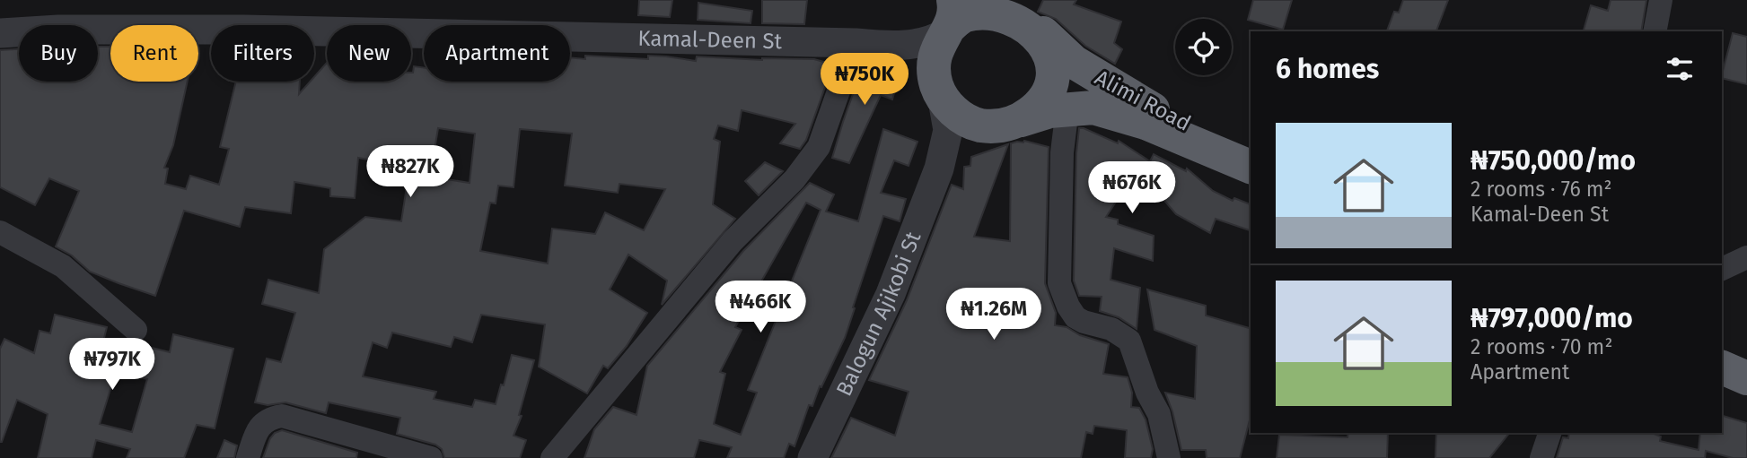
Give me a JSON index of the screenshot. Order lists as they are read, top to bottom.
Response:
{
  "streets": {
    "highway": ["Alimi Road"],
    "street": ["Kamal-Deen St", "Balogun Ajikobi St"]
  },
  "crossings": [
    ["Kamal-Deen St", "Alimi Road"],
    ["Kamal-Deen St", "Balogun Ajikobi St"],
    ["Alimi Road", "Balogun Ajikobi St"]
  ],
  "page": {
    "chip": [
      "Buy",
      "Rent",
      "Filters",
      "New",
      "Apartment"
    ],
    "heading": "6 homes",
    "price": [
      "₦750K",
      "₦827K",
      "₦676K",
      "₦466K",
      "₦1.26M",
      "₦797K"
    ],
    "list": [
      {
        "name": "₦750,000/mo",
        "note": "2 rooms · 76 m² · Kamal-Deen St"
      },
      {
        "name": "₦797,000/mo",
        "note": "2 rooms · 70 m² · Apartment"
      }
    ]
  }
}
